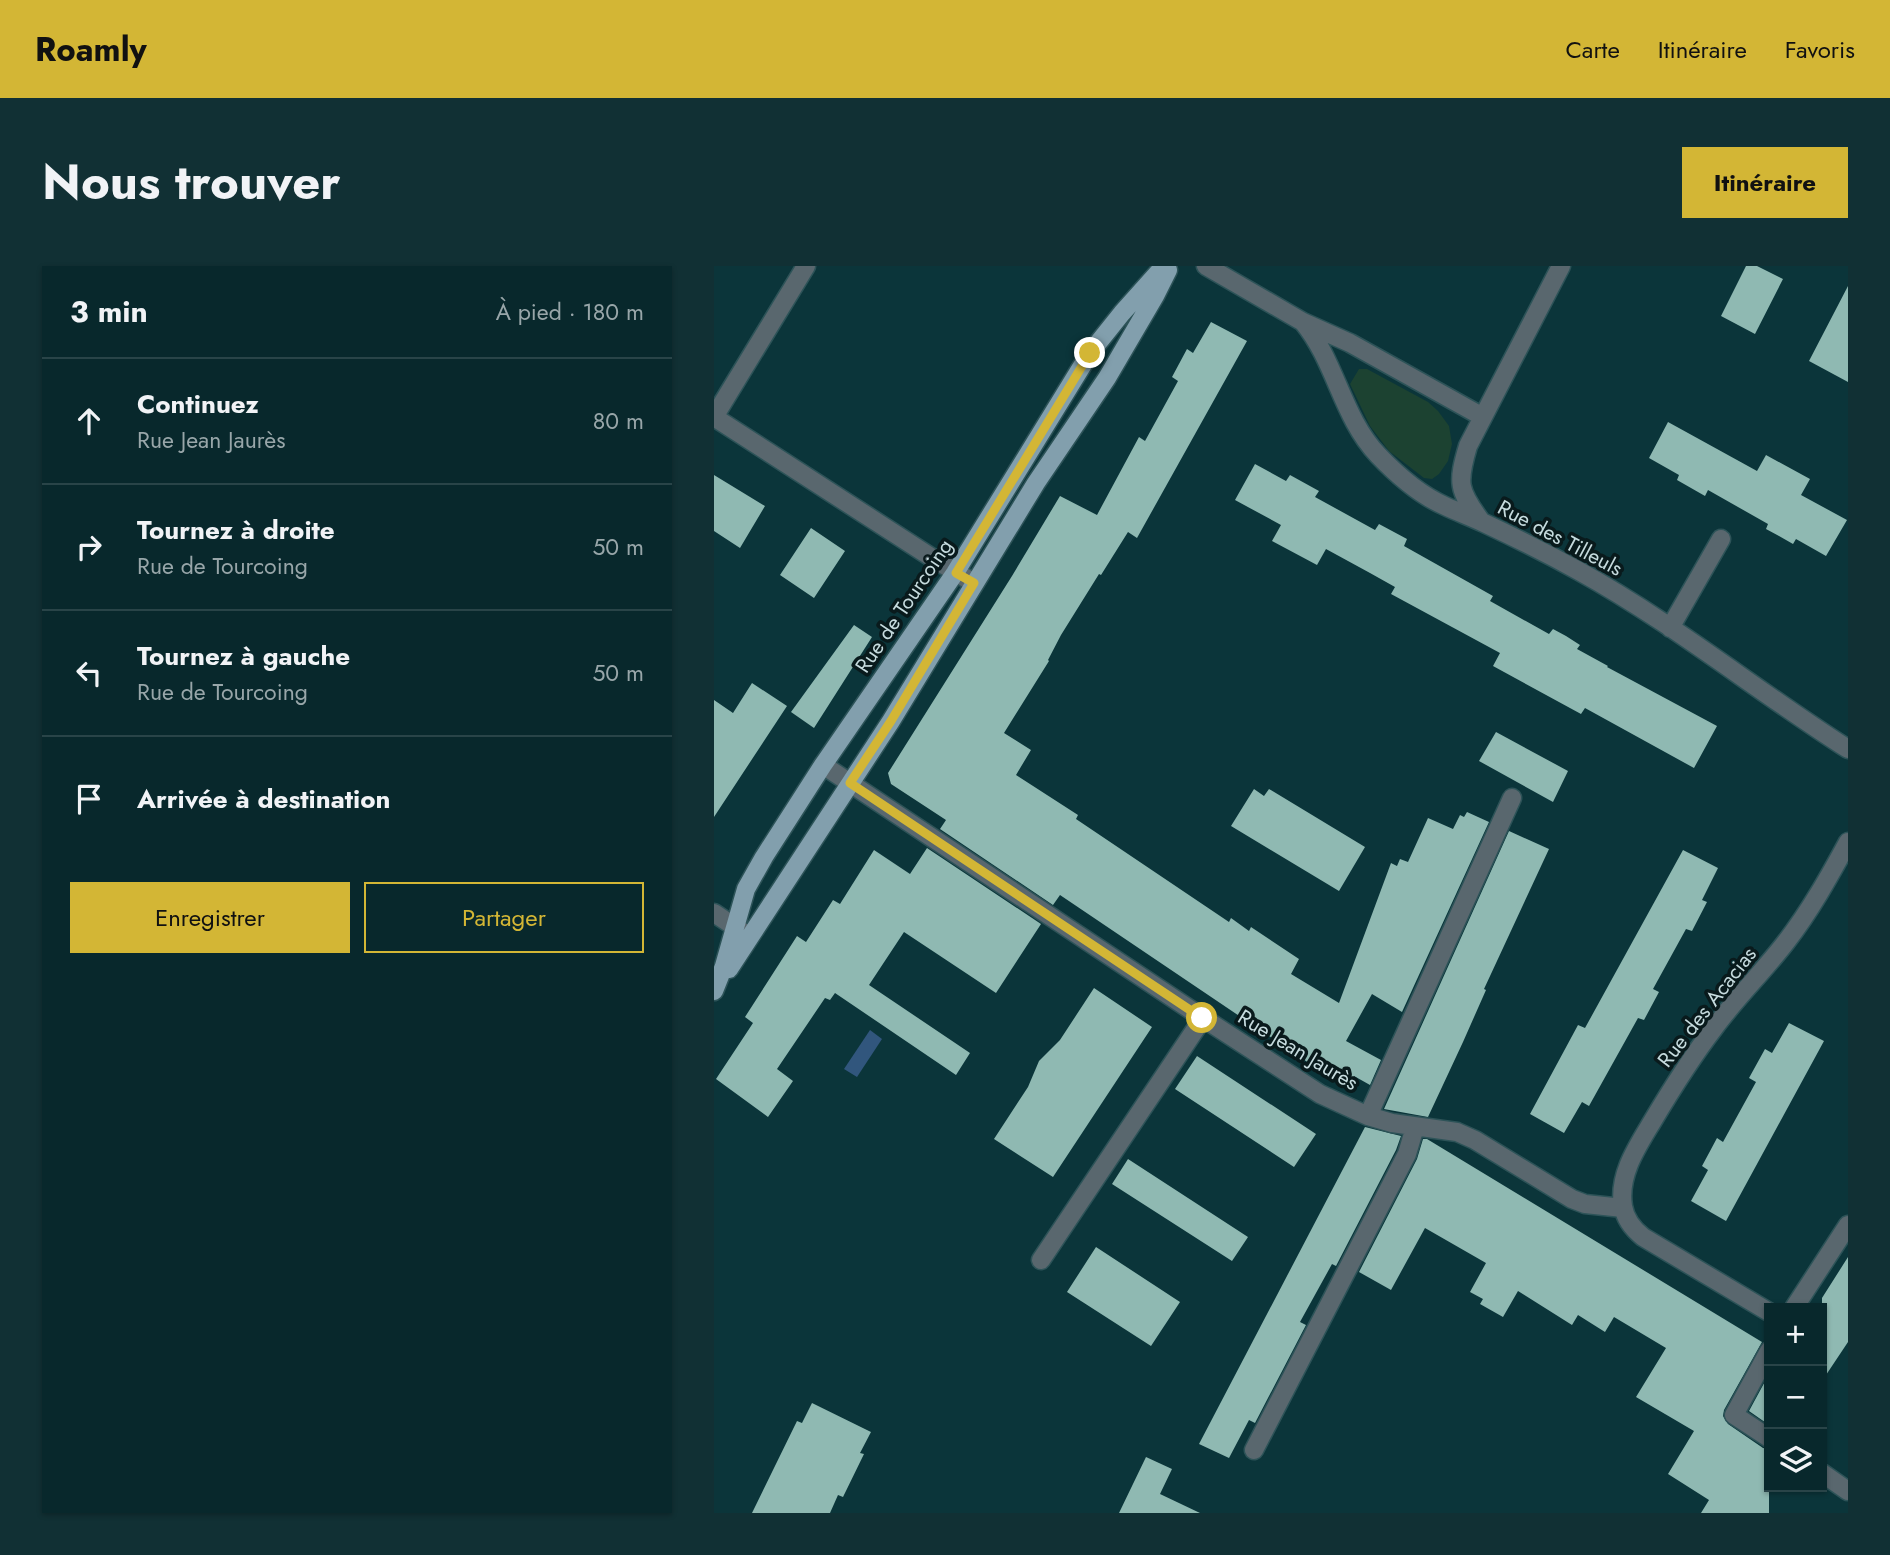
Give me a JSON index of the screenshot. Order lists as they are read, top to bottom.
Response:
{
  "streets": {
    "main road": ["Rue de Tourcoing"],
    "street": ["Rue des Tilleuls", "Rue des Acacias", "Rue Jean Jaurès"]
  },
  "crossings": [
    ["Rue de Tourcoing", "Rue Jean Jaurès"],
    ["Rue des Acacias", "Rue Jean Jaurès"]
  ],
  "page": {
    "header": "Roamly",
    "nav": ["Carte", "Itinéraire", "Favoris"],
    "title": "Nous trouver",
    "buttons": [
      "Itinéraire",
      ["Enregistrer", "Partager"]
    ],
    "heading": ["3 min", "À pied · 180 m"],
    "list": [
      ["Continuez", "Rue Jean Jaurès", "80 m"],
      ["Tournez à droite", "Rue de Tourcoing", "50 m"],
      ["Tournez à gauche", "Rue de Tourcoing", "50 m"],
      "Arrivée à destination"
    ],
    "map_buttons": ["+", "−"]
  }
}
